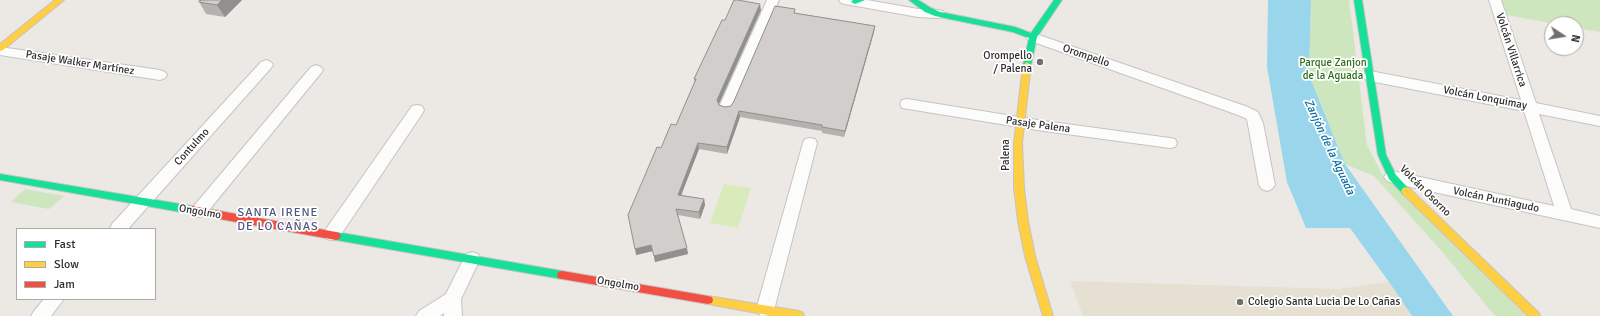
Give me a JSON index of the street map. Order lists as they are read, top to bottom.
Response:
{
  "streets": {
    "street": [
      "Volcán Villarrica",
      "Orompello",
      "Pasaje Walker Martínez",
      "Volcán Lonquimay",
      "Pasaje Palena",
      "Contulmo",
      "Palena",
      "Volcán Osorno",
      "Volcán Puntiagudo",
      "Ongolmo"
    ]
  },
  "crossings": [
    ["Volcán Villarrica", "Volcán Lonquimay"],
    ["Volcán Villarrica", "Volcán Puntiagudo"],
    ["Orompello", "Palena"],
    ["Volcán Lonquimay", "Volcán Osorno"],
    ["Pasaje Palena", "Palena"],
    ["Contulmo", "Ongolmo"],
    ["Volcán Osorno", "Volcán Puntiagudo"]
  ],
  "districts": ["SANTA IRENE DE LO CAÑAS"],
  "water": ["Zanjón de la Aguada"],
  "parks": ["Parque Zanjon de la Aguada"],
  "places": ["Orompello / Palena", "Colegio Santa Lucia De Lo Cañas"],
  "legend": ["Fast", "Slow", "Jam"],
  "north": "right"
}
